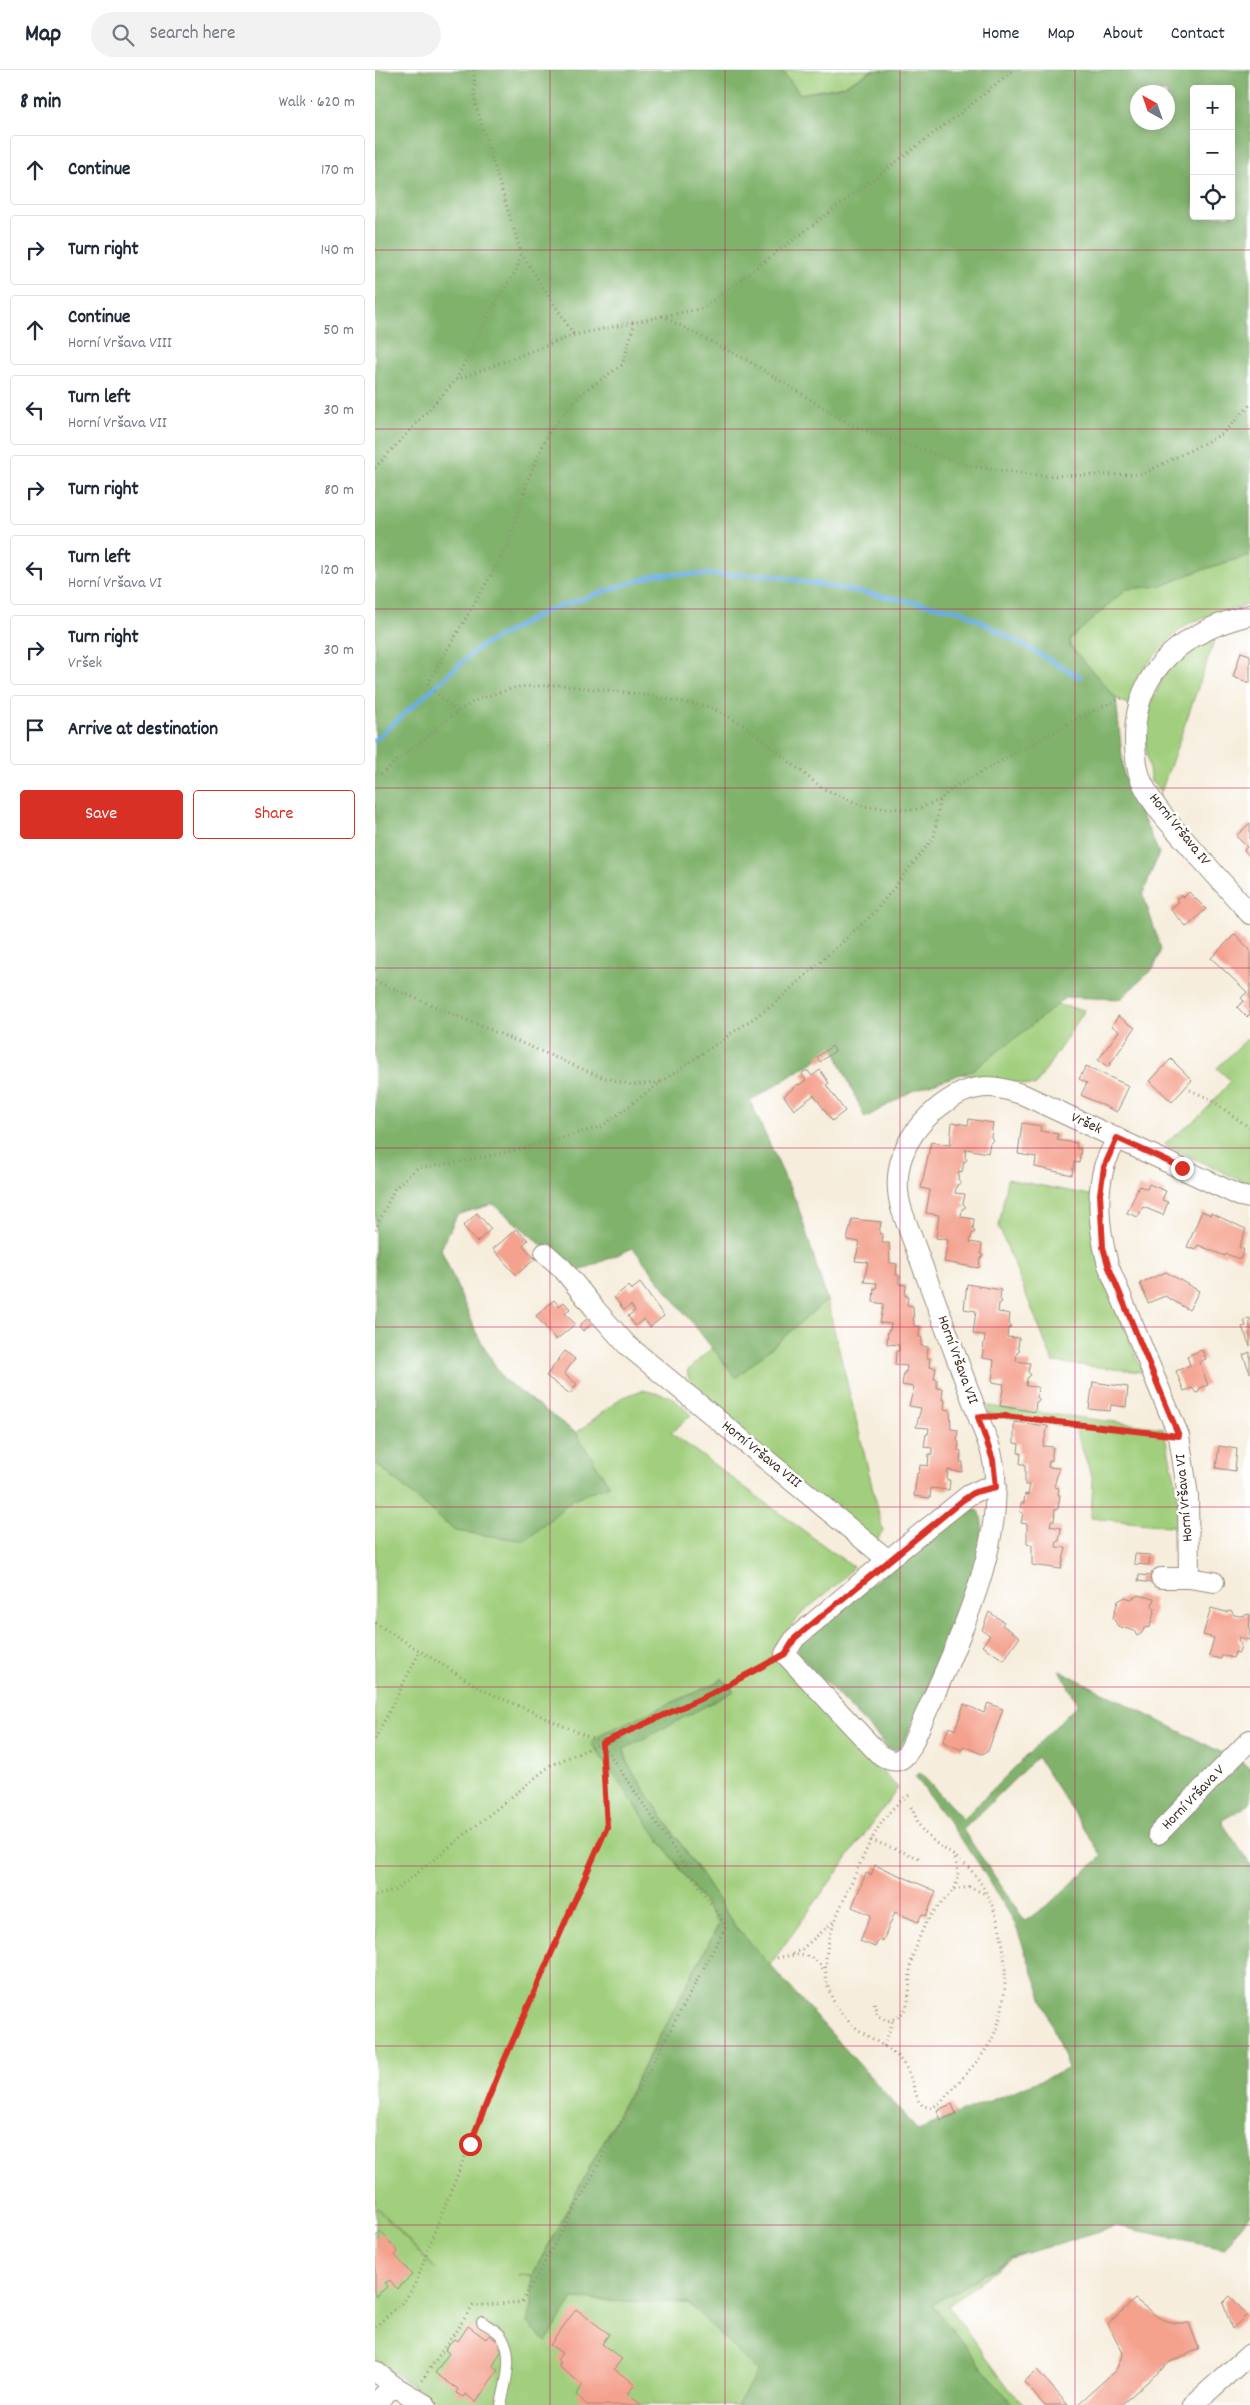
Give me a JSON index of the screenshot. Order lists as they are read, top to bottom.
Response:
{
  "streets": {
    "street": [
      "Horní Vršava IV",
      "Vršek",
      "Horní Vršava VII",
      "Horní Vršava VIII",
      "Horní Vršava VI",
      "Horní Vršava V"
    ]
  },
  "crossings": [
    ["Vršek", "Horní Vršava VII"],
    ["Vršek", "Horní Vršava VI"]
  ],
  "north": "top left",
  "page": {
    "header": "Map",
    "search": "Search here",
    "nav": [
      "Home",
      "Map",
      "About",
      "Contact"
    ],
    "heading": ["8 min", "Walk · 620 m"],
    "map_buttons": ["+", "−"],
    "list": [
      ["Continue", "170 m"],
      ["Turn right", "140 m"],
      ["Continue", "Horní Vršava VIII", "50 m"],
      ["Turn left", "Horní Vršava VII", "30 m"],
      ["Turn right", "80 m"],
      ["Turn left", "Horní Vršava VI", "120 m"],
      ["Turn right", "Vršek", "30 m"],
      "Arrive at destination"
    ],
    "buttons": ["Save", "Share"]
  }
}
